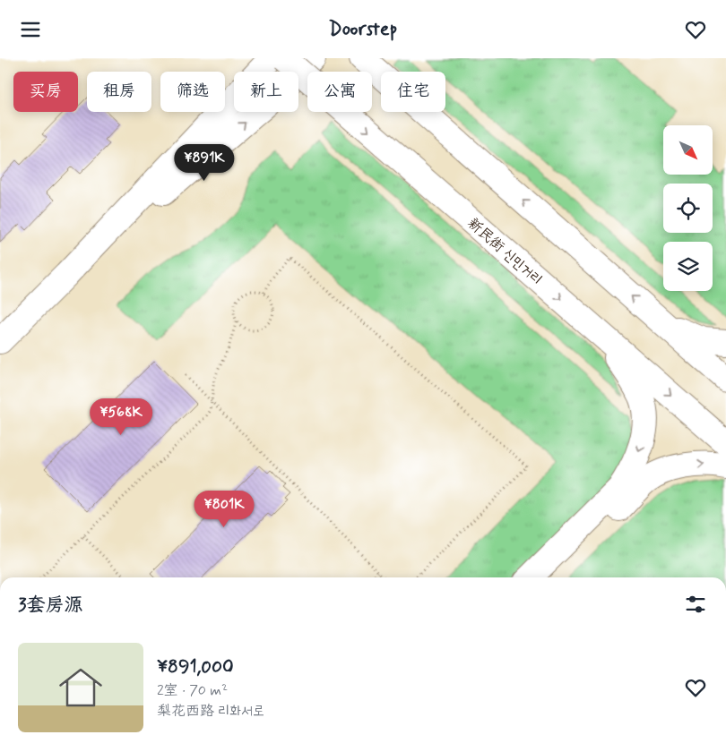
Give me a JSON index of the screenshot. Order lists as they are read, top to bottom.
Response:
{
  "streets": {
    "main road": ["新民街 신민거리"]
  },
  "north": "bottom right",
  "page": {
    "header": "Doorstep",
    "chip": [
      "买房",
      "租房",
      "筛选",
      "新上",
      "公寓",
      "住宅"
    ],
    "price": ["¥891K", "¥568K", "¥801K"],
    "heading": "3套房源",
    "list": [
      {
        "name": "¥891,000",
        "note": "2室 · 70 m² · 梨花西路 리화서로"
      }
    ]
  }
}
